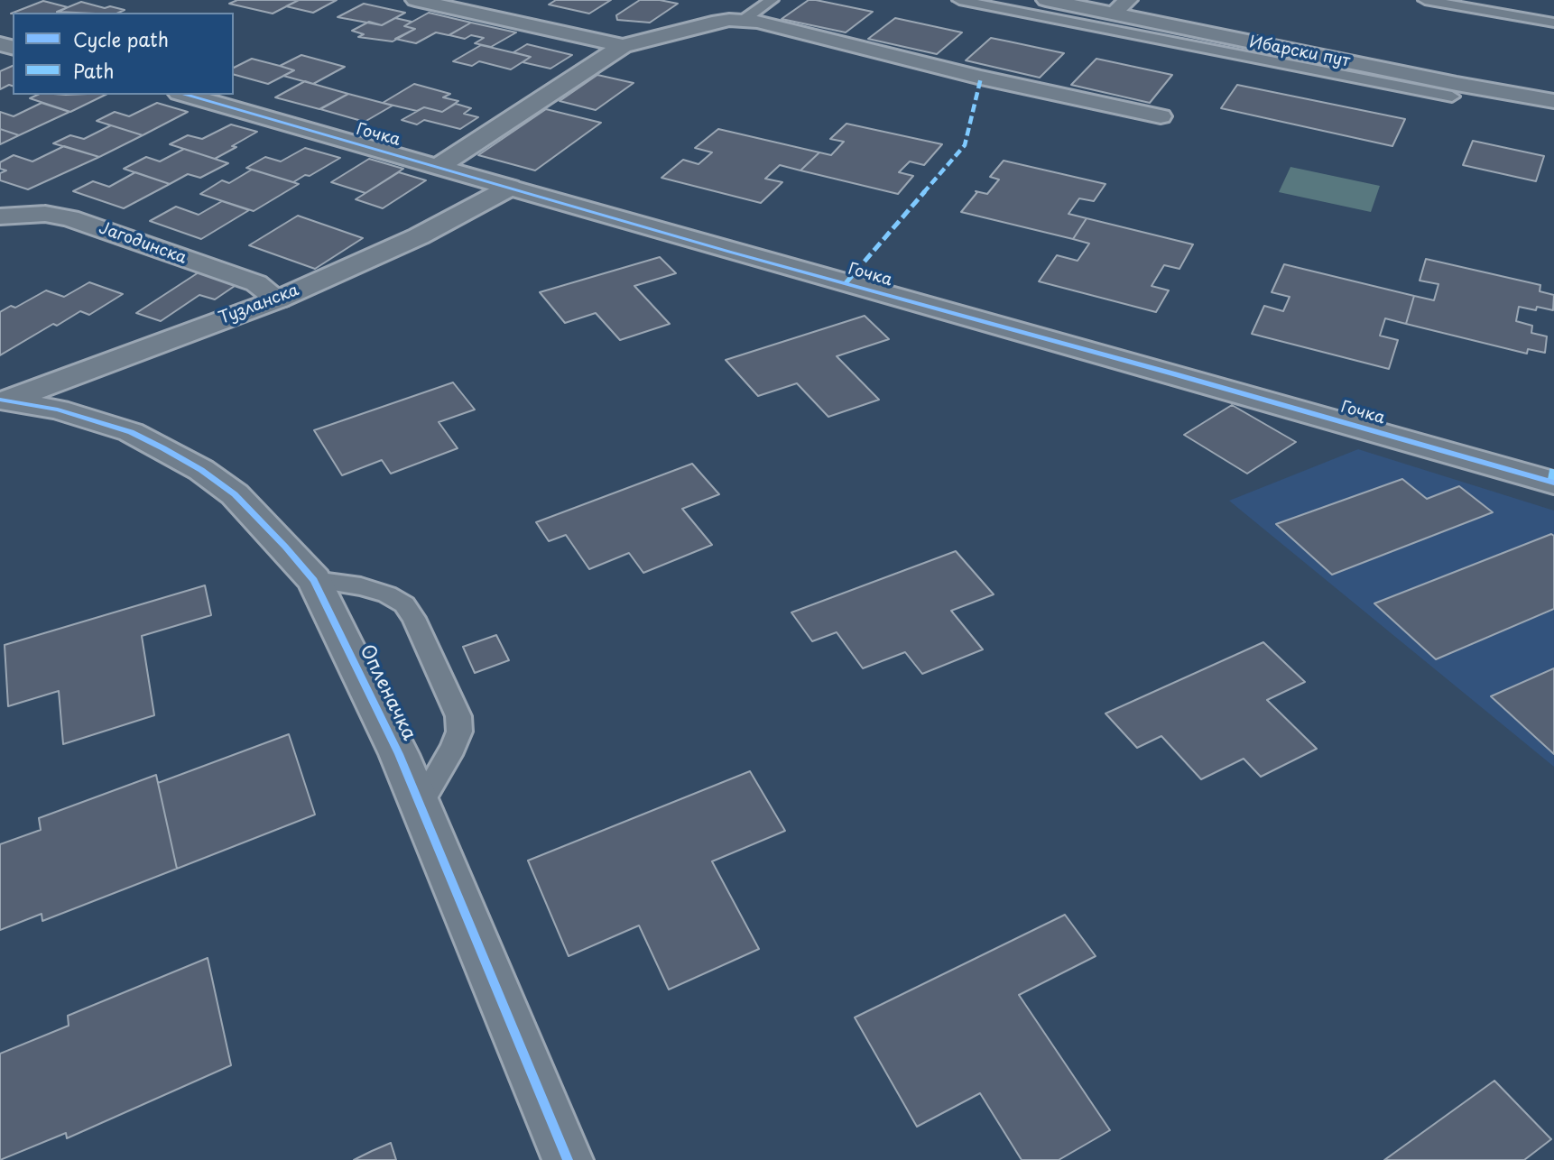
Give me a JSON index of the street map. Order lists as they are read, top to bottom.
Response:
{
  "streets": {
    "street": [
      "Ибарски пут",
      "Гочка",
      "Јагодинска",
      "Тузланска",
      "Опленачка"
    ]
  },
  "crossings": [
    ["Гочка", "Тузланска"],
    ["Јагодинска", "Тузланска"],
    ["Тузланска", "Опленачка"]
  ],
  "legend": ["Cycle path", "Path"]
}
